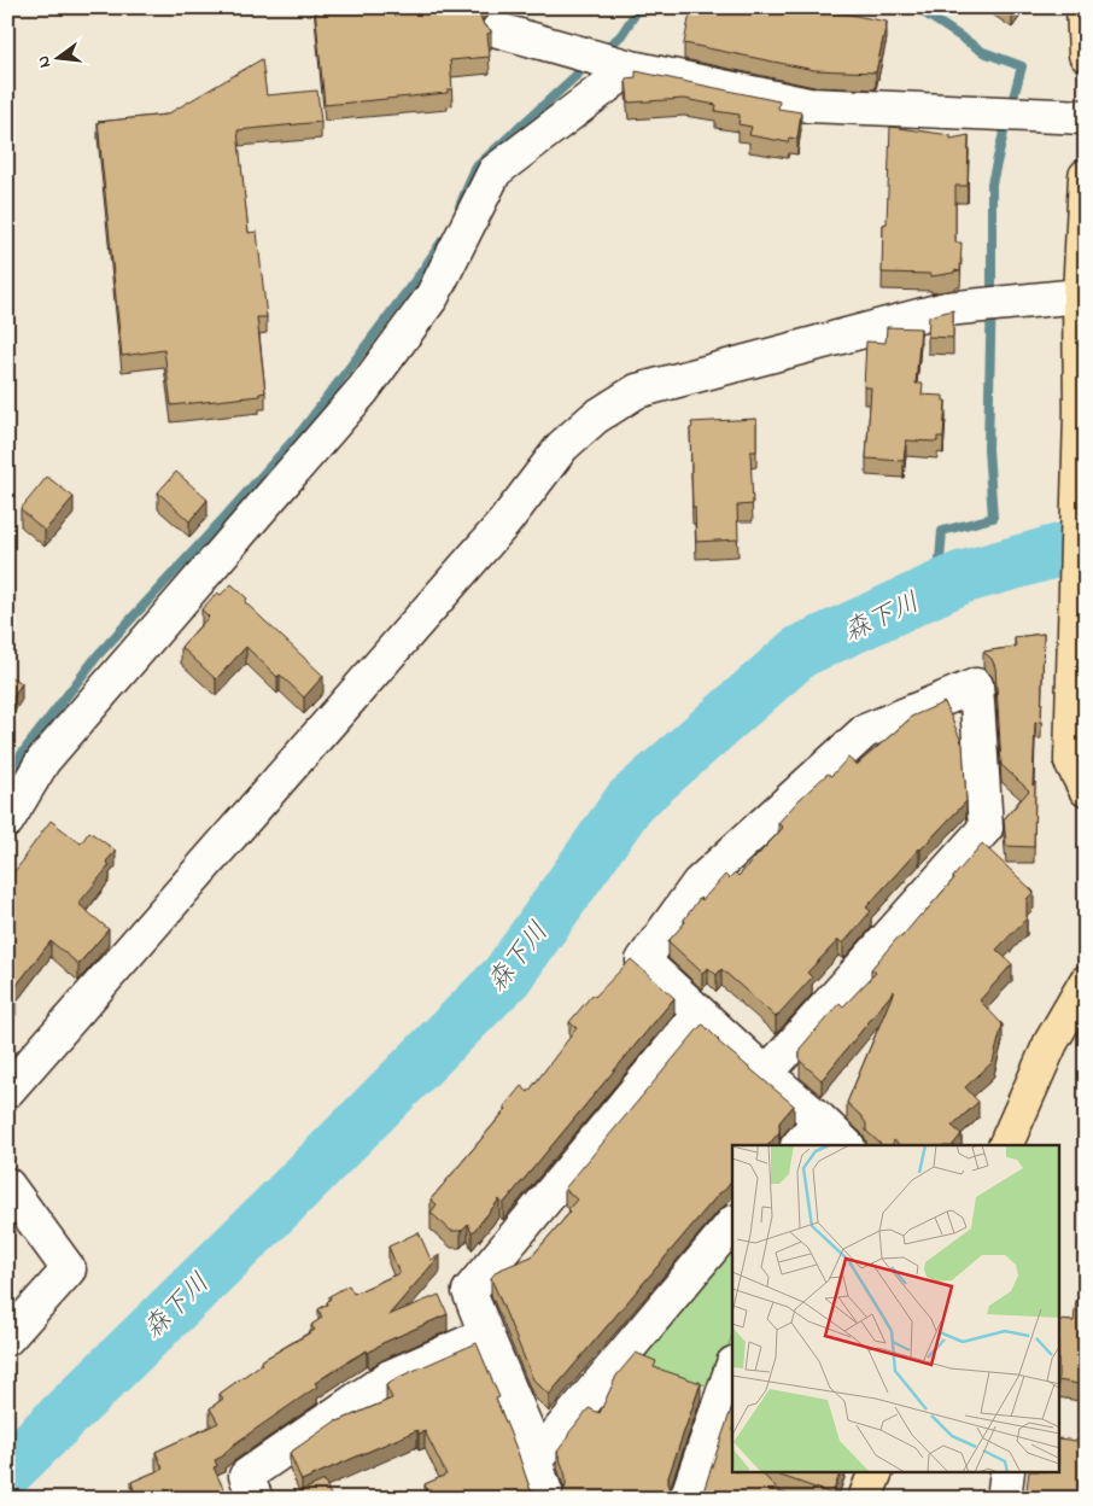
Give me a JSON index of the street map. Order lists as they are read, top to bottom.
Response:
{
  "water": ["森下川"],
  "north": "left"
}
